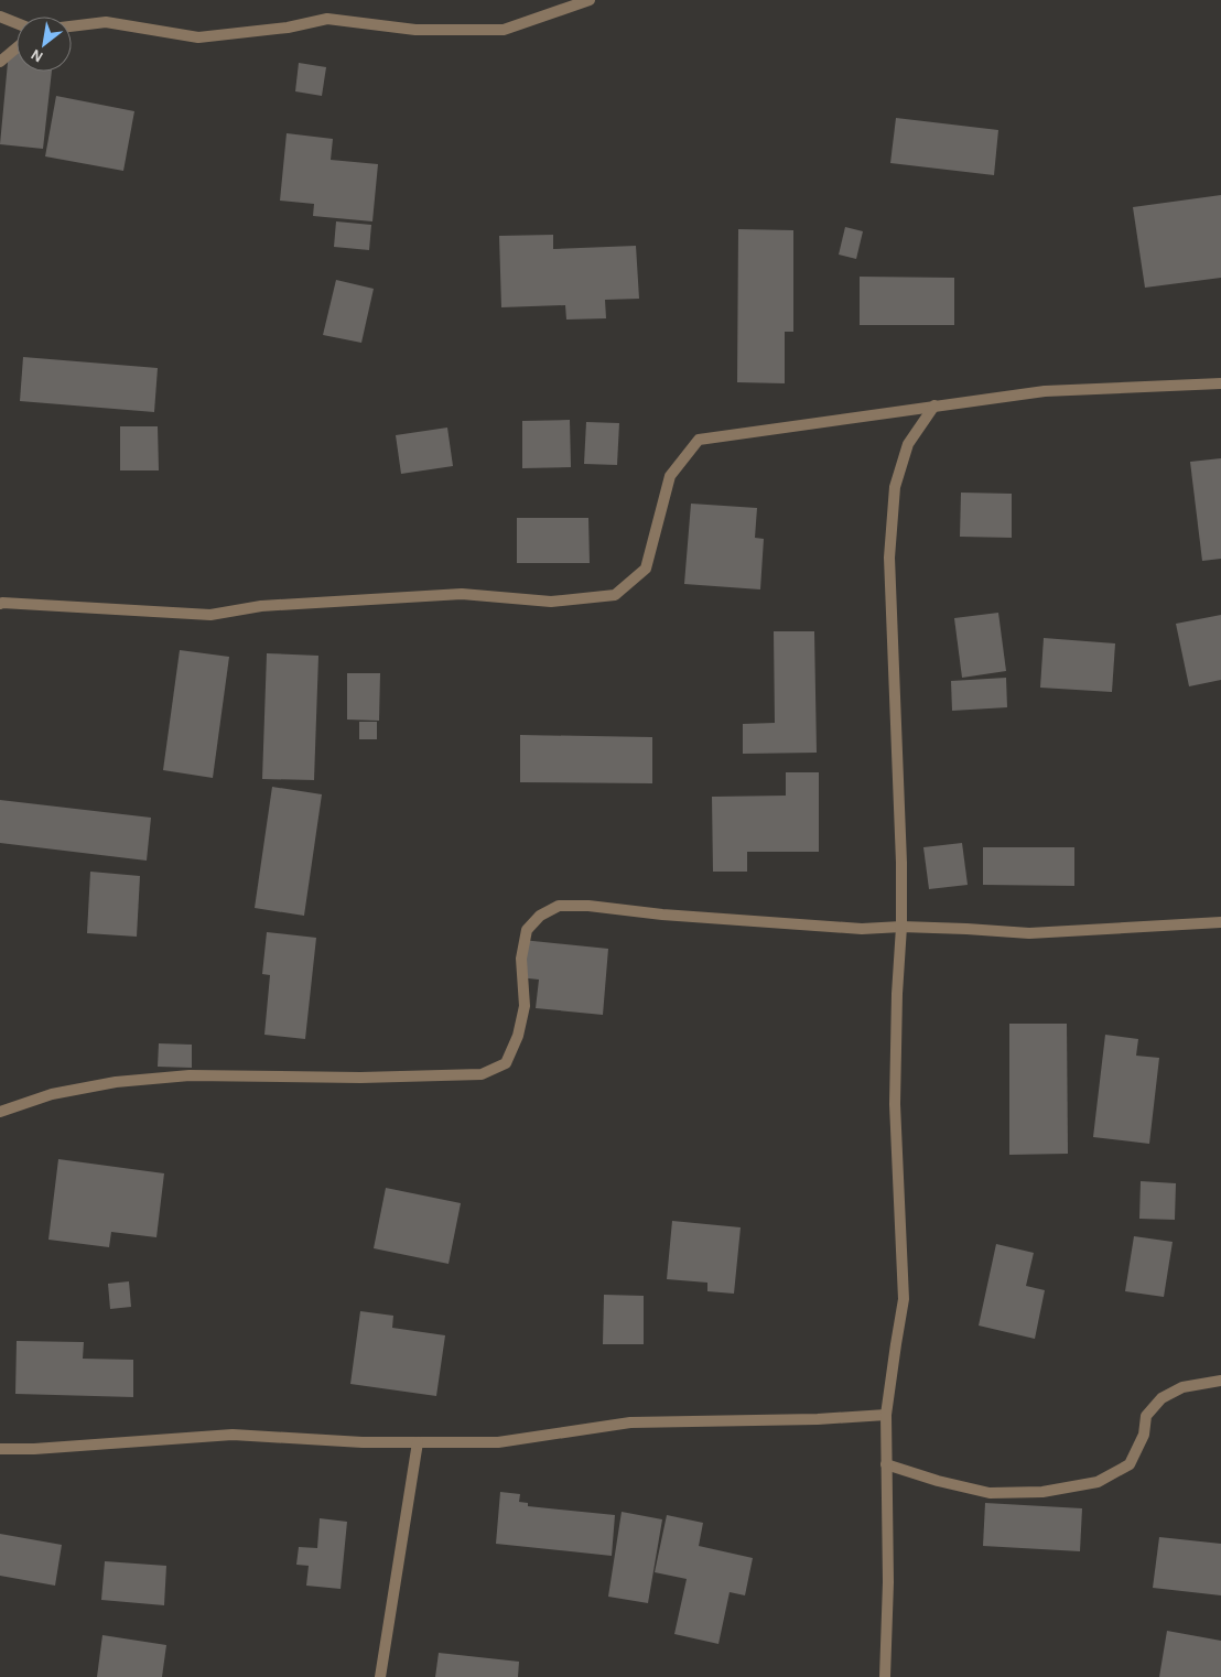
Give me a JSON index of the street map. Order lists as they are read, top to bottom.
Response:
{
  "north": "bottom left"
}
